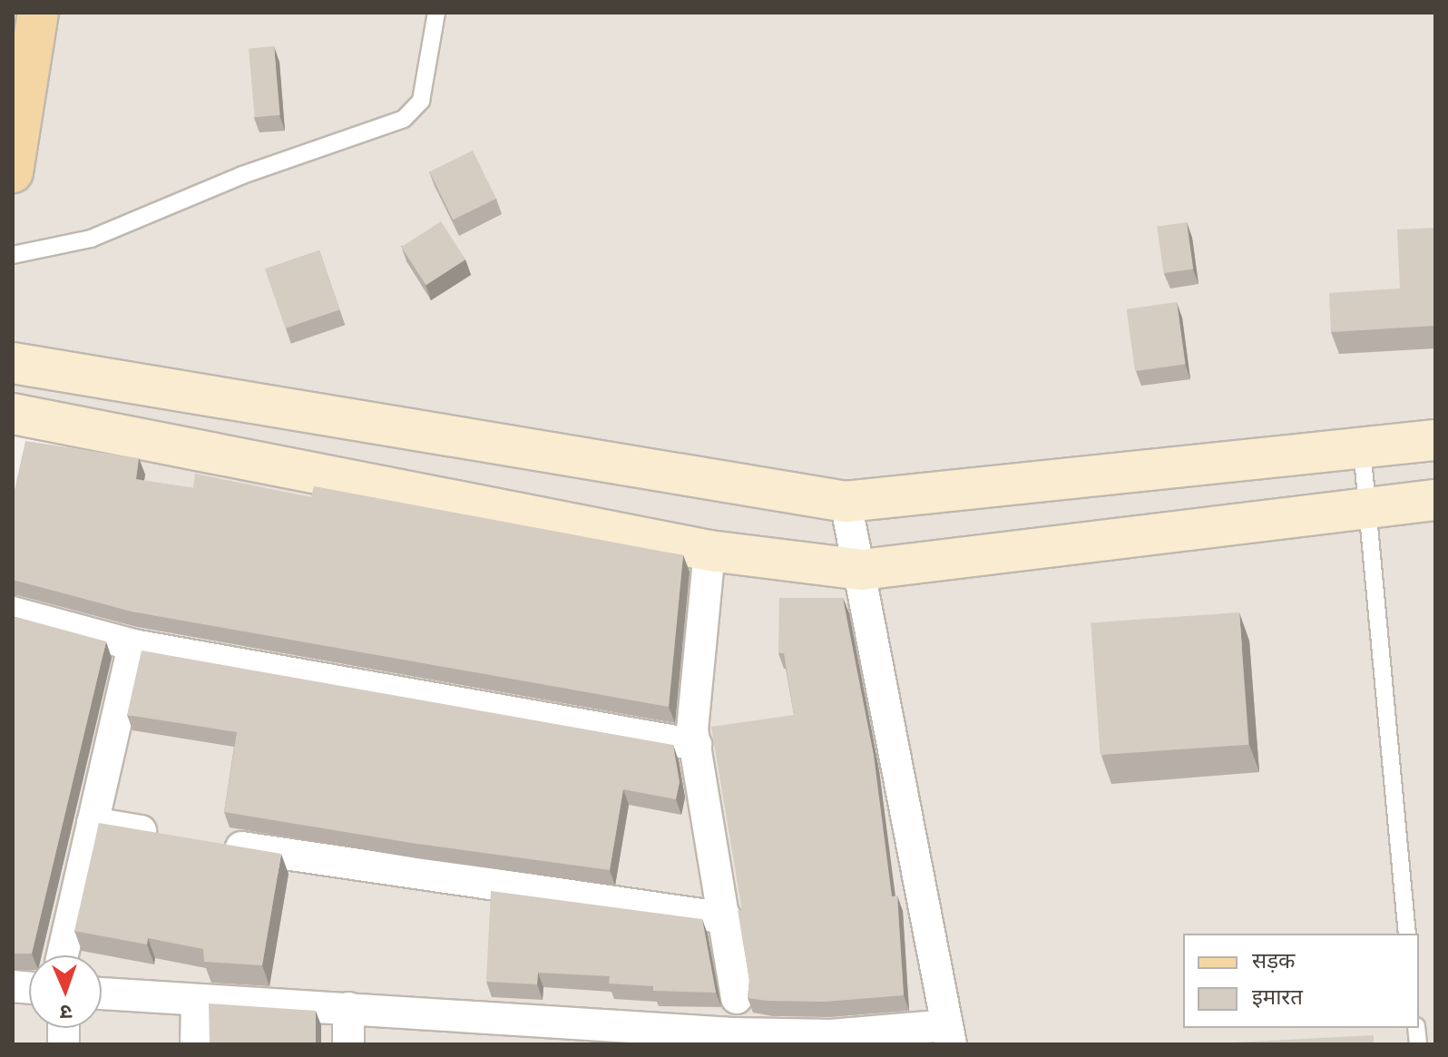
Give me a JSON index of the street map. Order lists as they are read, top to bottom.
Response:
{
  "legend": ["सड़क", "इमारत"],
  "north": "bottom"
}
